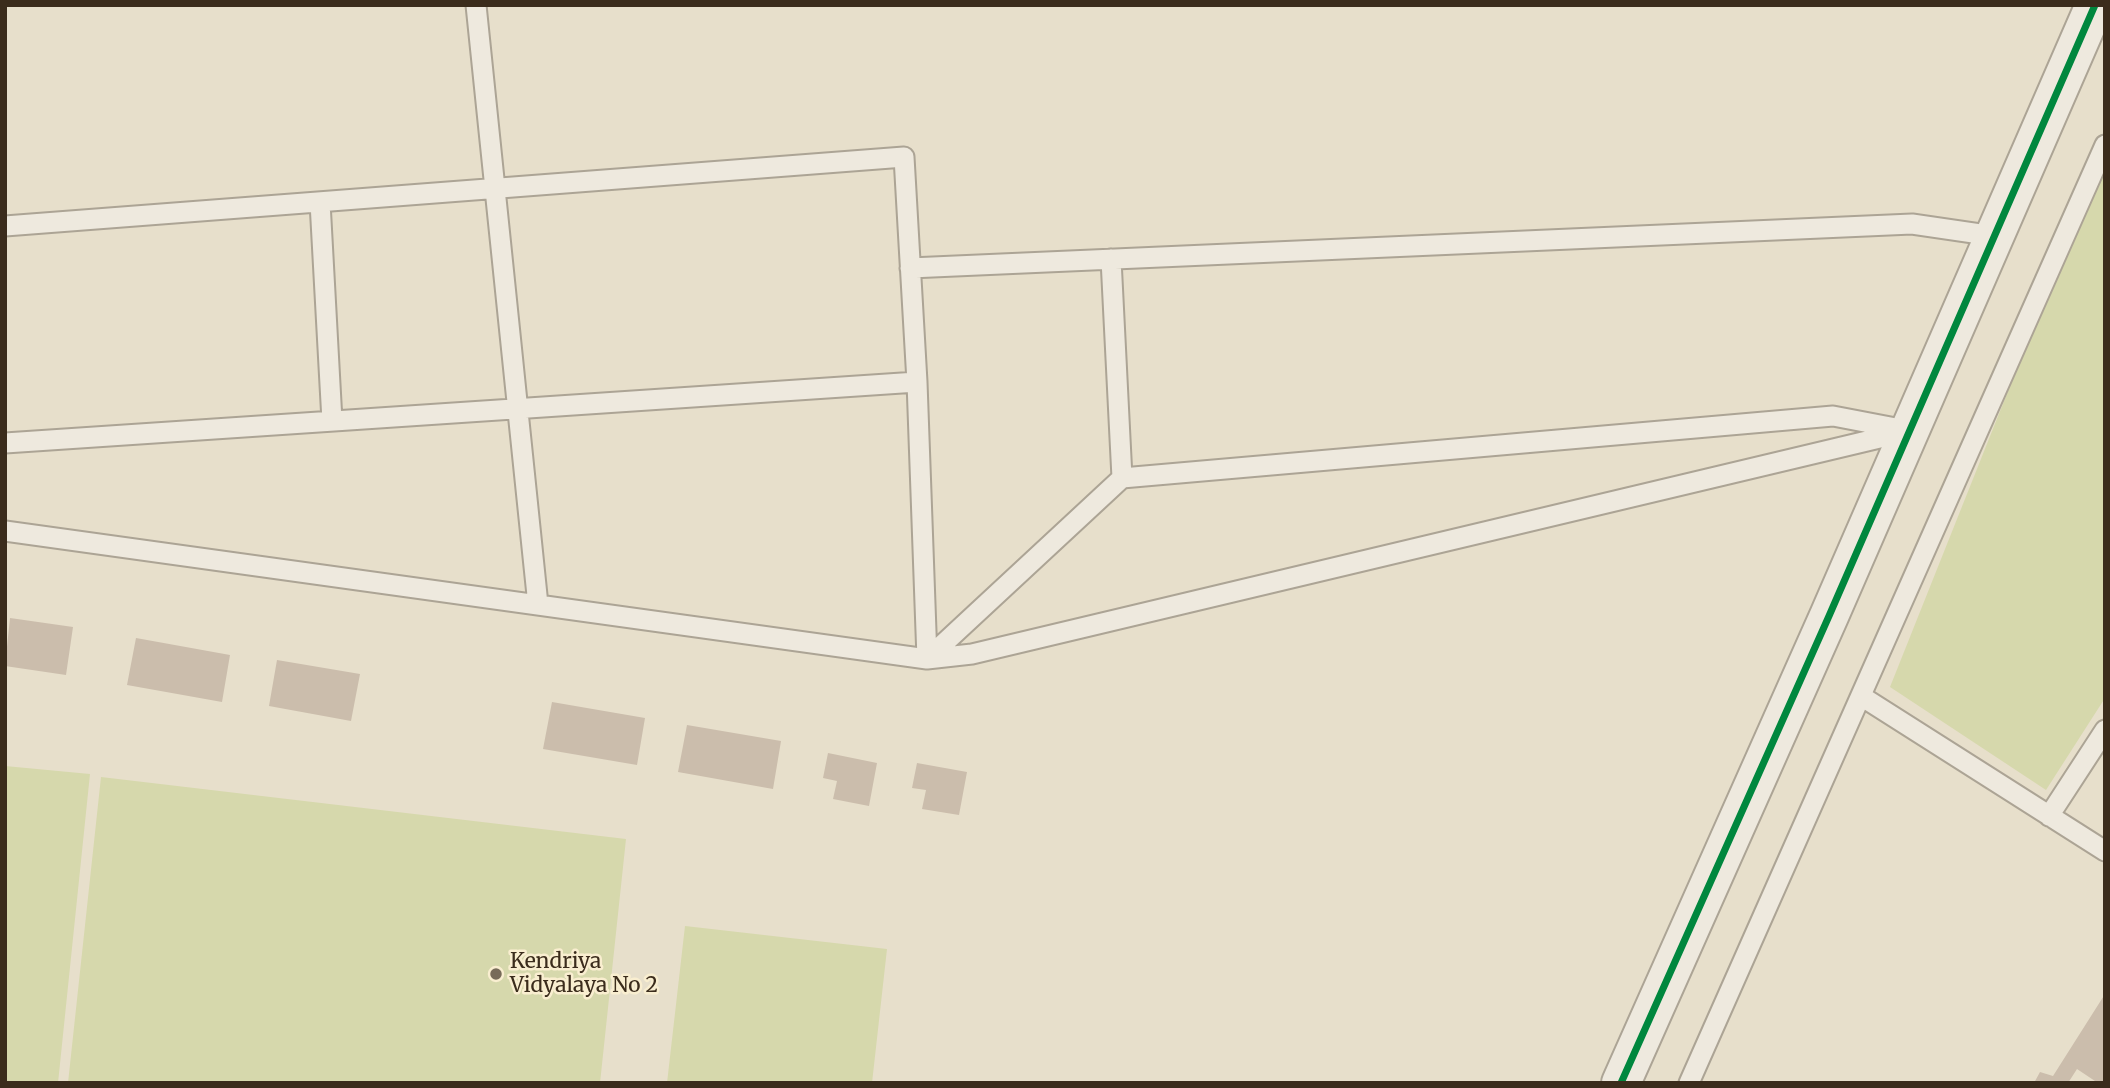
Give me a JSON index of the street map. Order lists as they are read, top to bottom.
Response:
{
  "places": ["Kendriya Vidyalaya No 2"]
}
